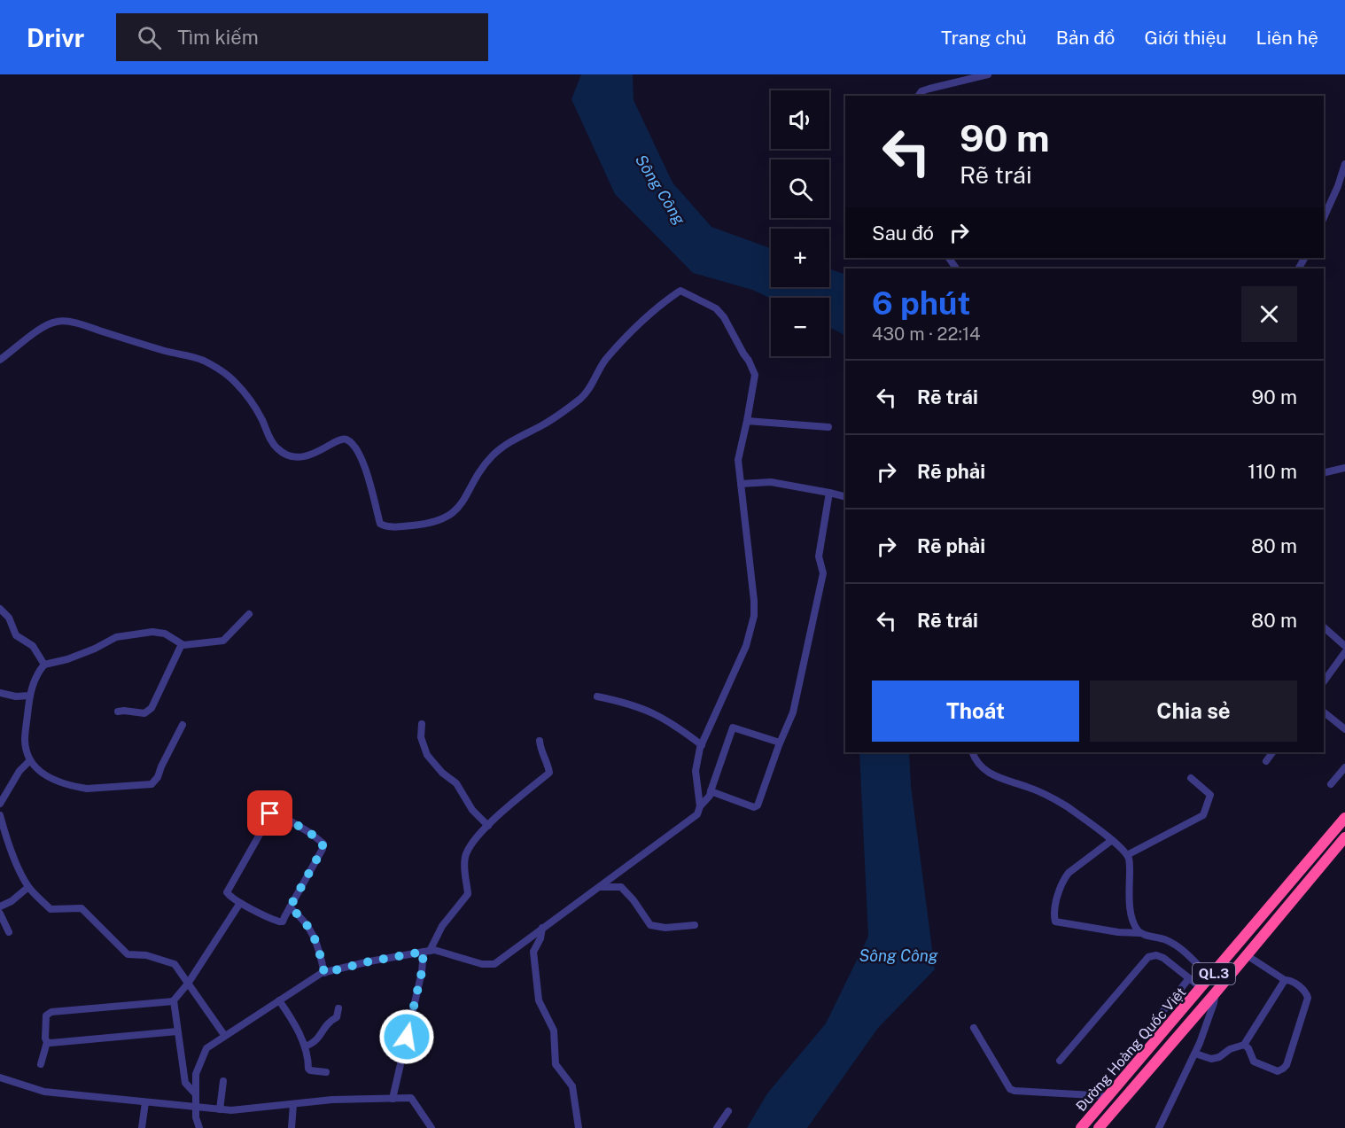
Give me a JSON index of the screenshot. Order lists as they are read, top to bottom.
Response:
{
  "streets": {
    "highway": ["QL.3", "Đường Hoàng Quốc Việt"]
  },
  "water": ["Sông Công"],
  "page": {
    "header": "Drivr",
    "search": "Tìm kiếm",
    "nav": [
      "Trang chủ",
      "Bản đồ",
      "Giới thiệu",
      "Liên hệ"
    ],
    "map_buttons": ["+", "−"],
    "turn": ["90 m", "Rẽ trái"],
    "then": "Sau đó",
    "heading": ["6 phút", "430 m · 22:14"],
    "list": [
      {
        "name": "Rẽ trái",
        "value": "90 m"
      },
      {
        "name": "Rẽ phải",
        "value": "110 m"
      },
      {
        "name": "Rẽ phải",
        "value": "80 m"
      },
      {
        "name": "Rẽ trái",
        "value": "80 m"
      }
    ],
    "buttons": ["Thoát", "Chia sẻ"]
  }
}
